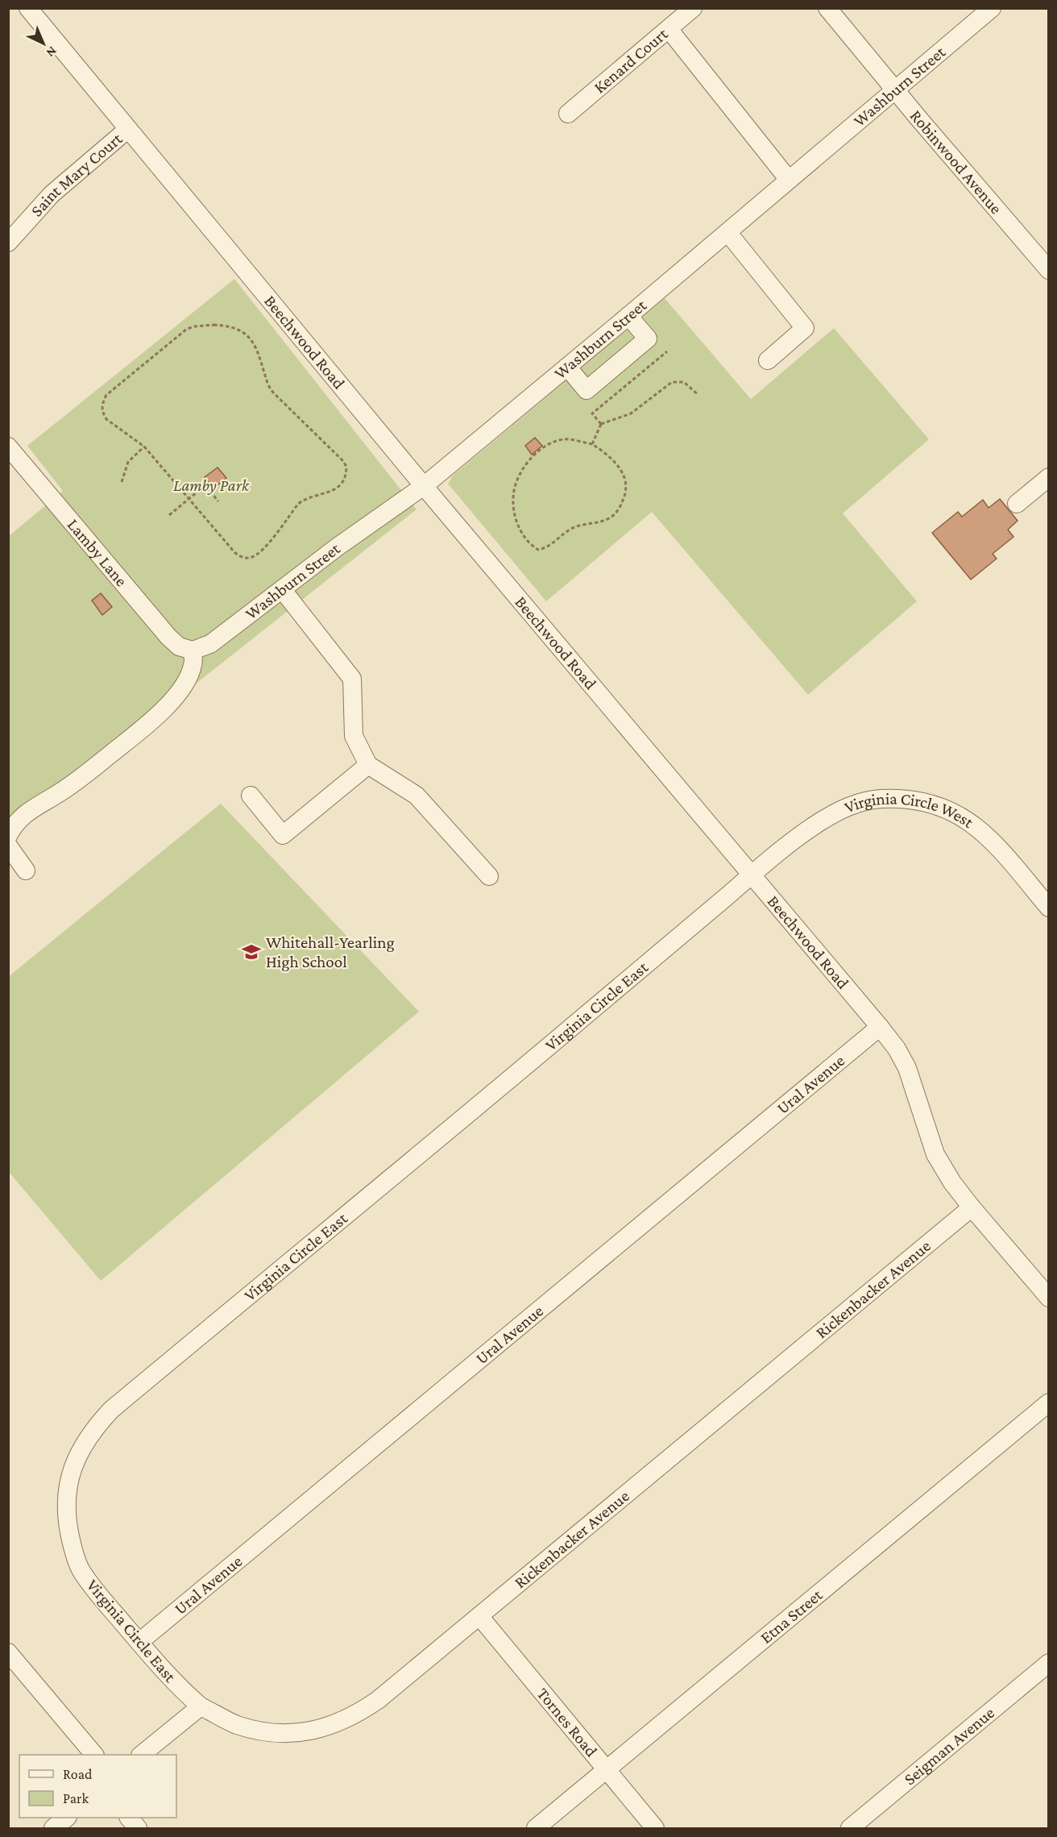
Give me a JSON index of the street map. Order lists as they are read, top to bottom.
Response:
{
  "streets": {
    "street": [
      "Kenard Court",
      "Washburn Street",
      "Robinwood Avenue",
      "Saint Mary Court",
      "Beechwood Road",
      "Lamby Lane",
      "Virginia Circle West",
      "Virginia Circle East",
      "Ural Avenue",
      "Rickenbacker Avenue",
      "Etna Street",
      "Tornes Road",
      "Seigman Avenue"
    ]
  },
  "crossings": [
    ["Washburn Street", "Robinwood Avenue"],
    ["Washburn Street", "Beechwood Road"],
    ["Washburn Street", "Lamby Lane"],
    ["Saint Mary Court", "Beechwood Road"],
    ["Beechwood Road", "Virginia Circle West"],
    ["Beechwood Road", "Virginia Circle East"],
    ["Beechwood Road", "Ural Avenue"],
    ["Beechwood Road", "Rickenbacker Avenue"],
    ["Virginia Circle West", "Virginia Circle East"],
    ["Virginia Circle East", "Ural Avenue"],
    ["Virginia Circle East", "Rickenbacker Avenue"],
    ["Rickenbacker Avenue", "Tornes Road"],
    ["Etna Street", "Tornes Road"]
  ],
  "parks": ["Lamby Park"],
  "places": {
    "school or university": ["Whitehall-Yearling High School"]
  },
  "legend": ["Road", "Park"],
  "north": "bottom right"
}
